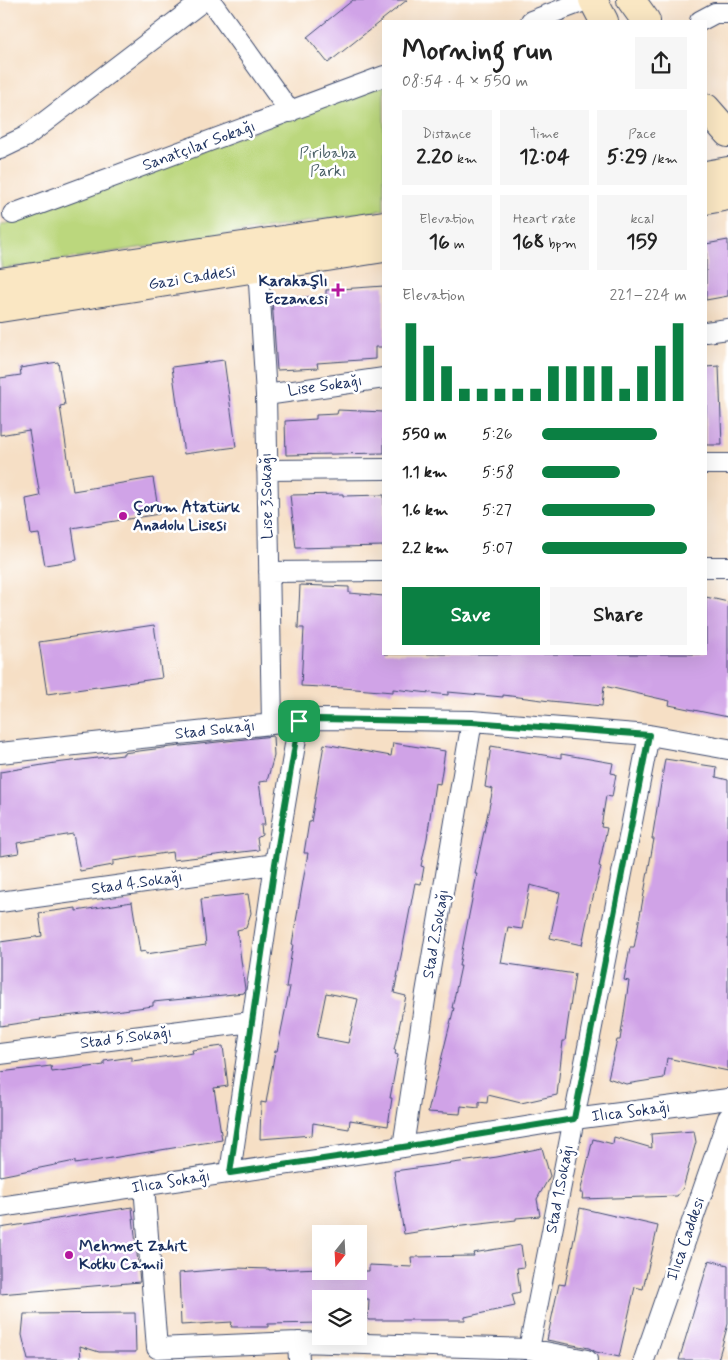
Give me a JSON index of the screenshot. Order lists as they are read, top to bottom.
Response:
{
  "streets": {
    "street": [
      "Sanatçılar Sokağı",
      "Gazi Caddesi",
      "Lise Sokağı",
      "Lise 3.Sokağı",
      "Stad Sokağı",
      "Stad 4.Sokağı",
      "Stad 2.Sokağı",
      "Stad 5.Sokağı",
      "Ilıca Sokağı",
      "Stad 1.Sokağı",
      "Ilıca Caddesi"
    ]
  },
  "crossings": [
    ["Gazi Caddesi", "Lise 3.Sokağı"],
    ["Lise Sokağı", "Lise 3.Sokağı"],
    ["Lise 3.Sokağı", "Stad Sokağı"],
    ["Stad Sokağı", "Stad 2.Sokağı"],
    ["Stad Sokağı", "Stad 1.Sokağı"],
    ["Stad 2.Sokağı", "Ilıca Sokağı"],
    ["Ilıca Sokağı", "Stad 1.Sokağı"]
  ],
  "parks": ["Piribaba Parkı"],
  "places": {
    "health": ["Karakaşlı Eczanesi"],
    "other": ["Çorum Atatürk Anadolu Lisesi", "Mehmet Zahit Kotku Camii"]
  },
  "north": "bottom",
  "page": {
    "heading": ["Morning run", "08:54 · 4 × 550 m"],
    "stats": [
      ["Distance", "2.20 km"],
      ["Time", "12:04"],
      ["Pace", "5:29 /km"],
      ["Elevation", "16 m"],
      ["Heart rate", "168 bpm"],
      ["kcal", "159"]
    ],
    "chart": ["Elevation", "221–224 m"],
    "list": [
      {
        "name": "550 m",
        "note": "5:26"
      },
      {
        "name": "1.1 km",
        "note": "5:58"
      },
      {
        "name": "1.6 km",
        "note": "5:27"
      },
      {
        "name": "2.2 km",
        "note": "5:07"
      }
    ],
    "buttons": ["Save", "Share"]
  }
}
